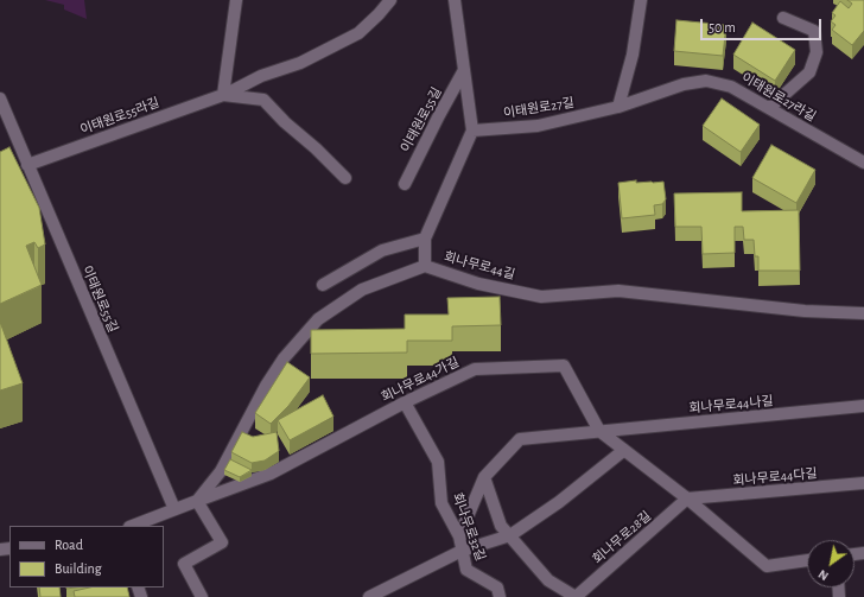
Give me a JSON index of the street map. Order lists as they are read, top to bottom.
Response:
{
  "streets": {
    "street": [
      "이태원로27라길",
      "이태원로27길",
      "이태원로55라길",
      "이태원로55길",
      "회나무로44길",
      "회나무로44가길",
      "회나무로44나길",
      "회나무로44다길",
      "회나무로32길",
      "회나무로28길"
    ]
  },
  "crossings": [
    ["이태원로27라길", "이태원로27길"],
    ["이태원로55라길", "이태원로55길"],
    ["회나무로44길", "회나무로44가길"],
    ["회나무로44가길", "회나무로44나길"],
    ["회나무로44가길", "회나무로44다길"],
    ["회나무로44가길", "회나무로32길"],
    ["회나무로44가길", "회나무로28길"],
    ["회나무로44다길", "회나무로28길"]
  ],
  "legend": ["Road", "Building"],
  "scale_bar": "50 m",
  "north": "bottom left"
}
